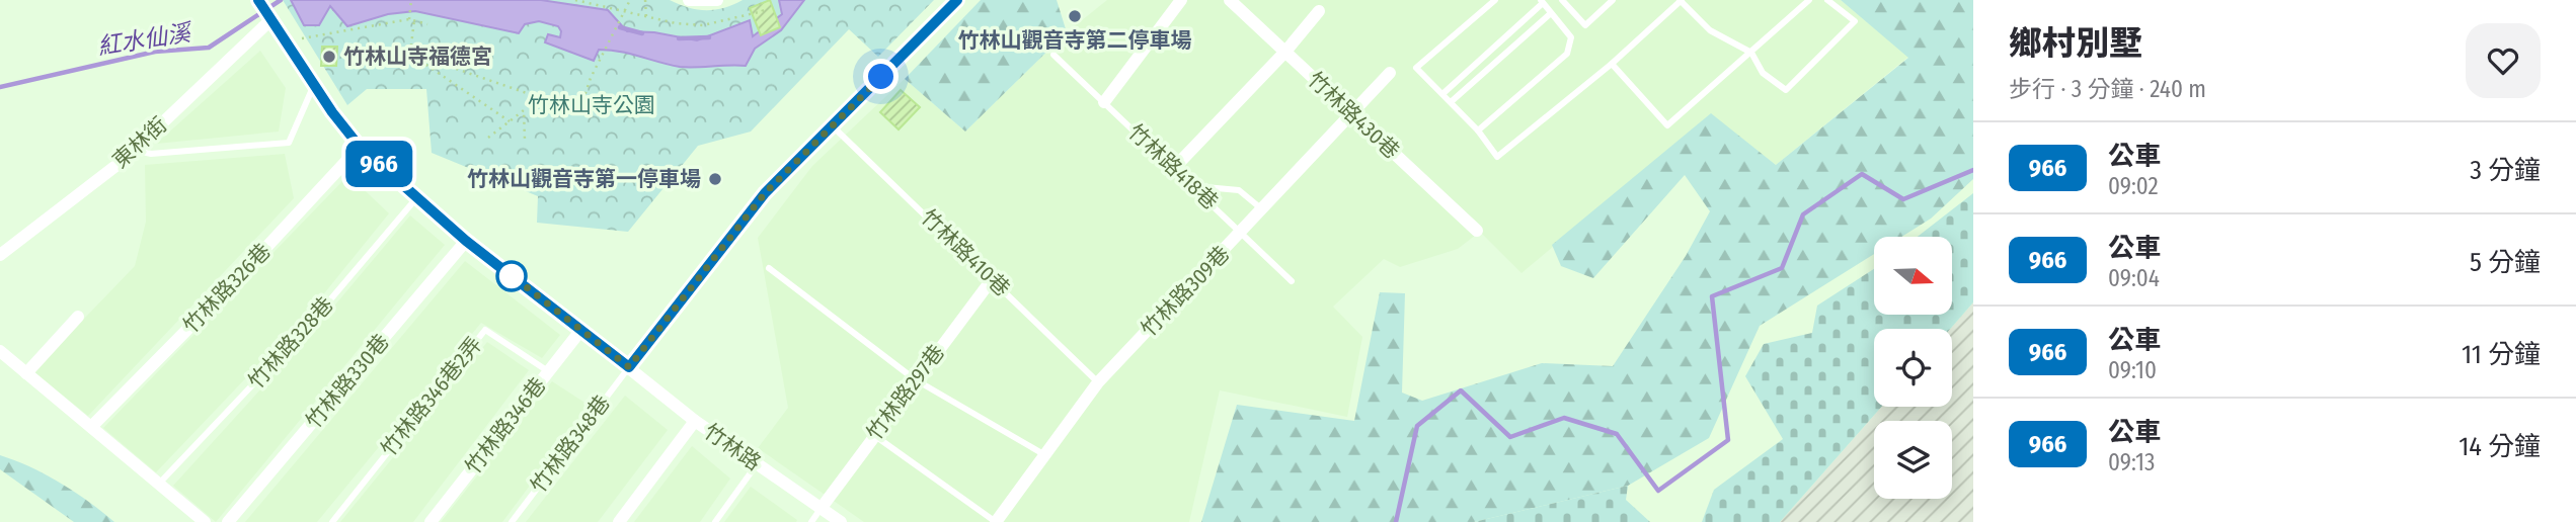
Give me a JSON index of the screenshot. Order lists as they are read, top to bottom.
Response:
{
  "streets": {
    "street": [
      "竹林路430巷",
      "東林街",
      "竹林路326巷",
      "竹林路309巷",
      "竹林路330巷",
      "竹林路297巷",
      "竹林路346巷",
      "竹林路"
    ],
    "lane": [
      "竹林路418巷",
      "竹林路410巷",
      "竹林路328巷",
      "竹林路346巷2弄",
      "竹林路348巷"
    ]
  },
  "crossings": [
    ["竹林路430巷", "竹林路309巷"],
    ["東林街", "竹林路"],
    ["竹林路418巷", "竹林路309巷"],
    ["竹林路410巷", "竹林路309巷"],
    ["竹林路410巷", "竹林路297巷"],
    ["竹林路326巷", "竹林路"],
    ["竹林路328巷", "竹林路"],
    ["竹林路330巷", "竹林路"],
    ["竹林路297巷", "竹林路"],
    ["竹林路346巷2弄", "竹林路346巷"],
    ["竹林路346巷", "竹林路"],
    ["竹林路348巷", "竹林路"]
  ],
  "water": ["紅水仙溪"],
  "parks": ["竹林山寺公園"],
  "places": ["竹林山觀音寺第二停車場", "竹林山寺福德宮", "竹林山觀音寺第一停車場"],
  "lines": ["bus line 966"],
  "north": "right",
  "page": {
    "on_map": "966",
    "heading": ["鄉村別墅", "步行 · 3 分鐘 · 240 m"],
    "list": [
      {
        "mark": "966",
        "name": "公車",
        "note": "09:02",
        "value": "3 分鐘"
      },
      {
        "mark": "966",
        "name": "公車",
        "note": "09:04",
        "value": "5 分鐘"
      },
      {
        "mark": "966",
        "name": "公車",
        "note": "09:10",
        "value": "11 分鐘"
      },
      {
        "mark": "966",
        "name": "公車",
        "note": "09:13",
        "value": "14 分鐘"
      }
    ]
  }
}
